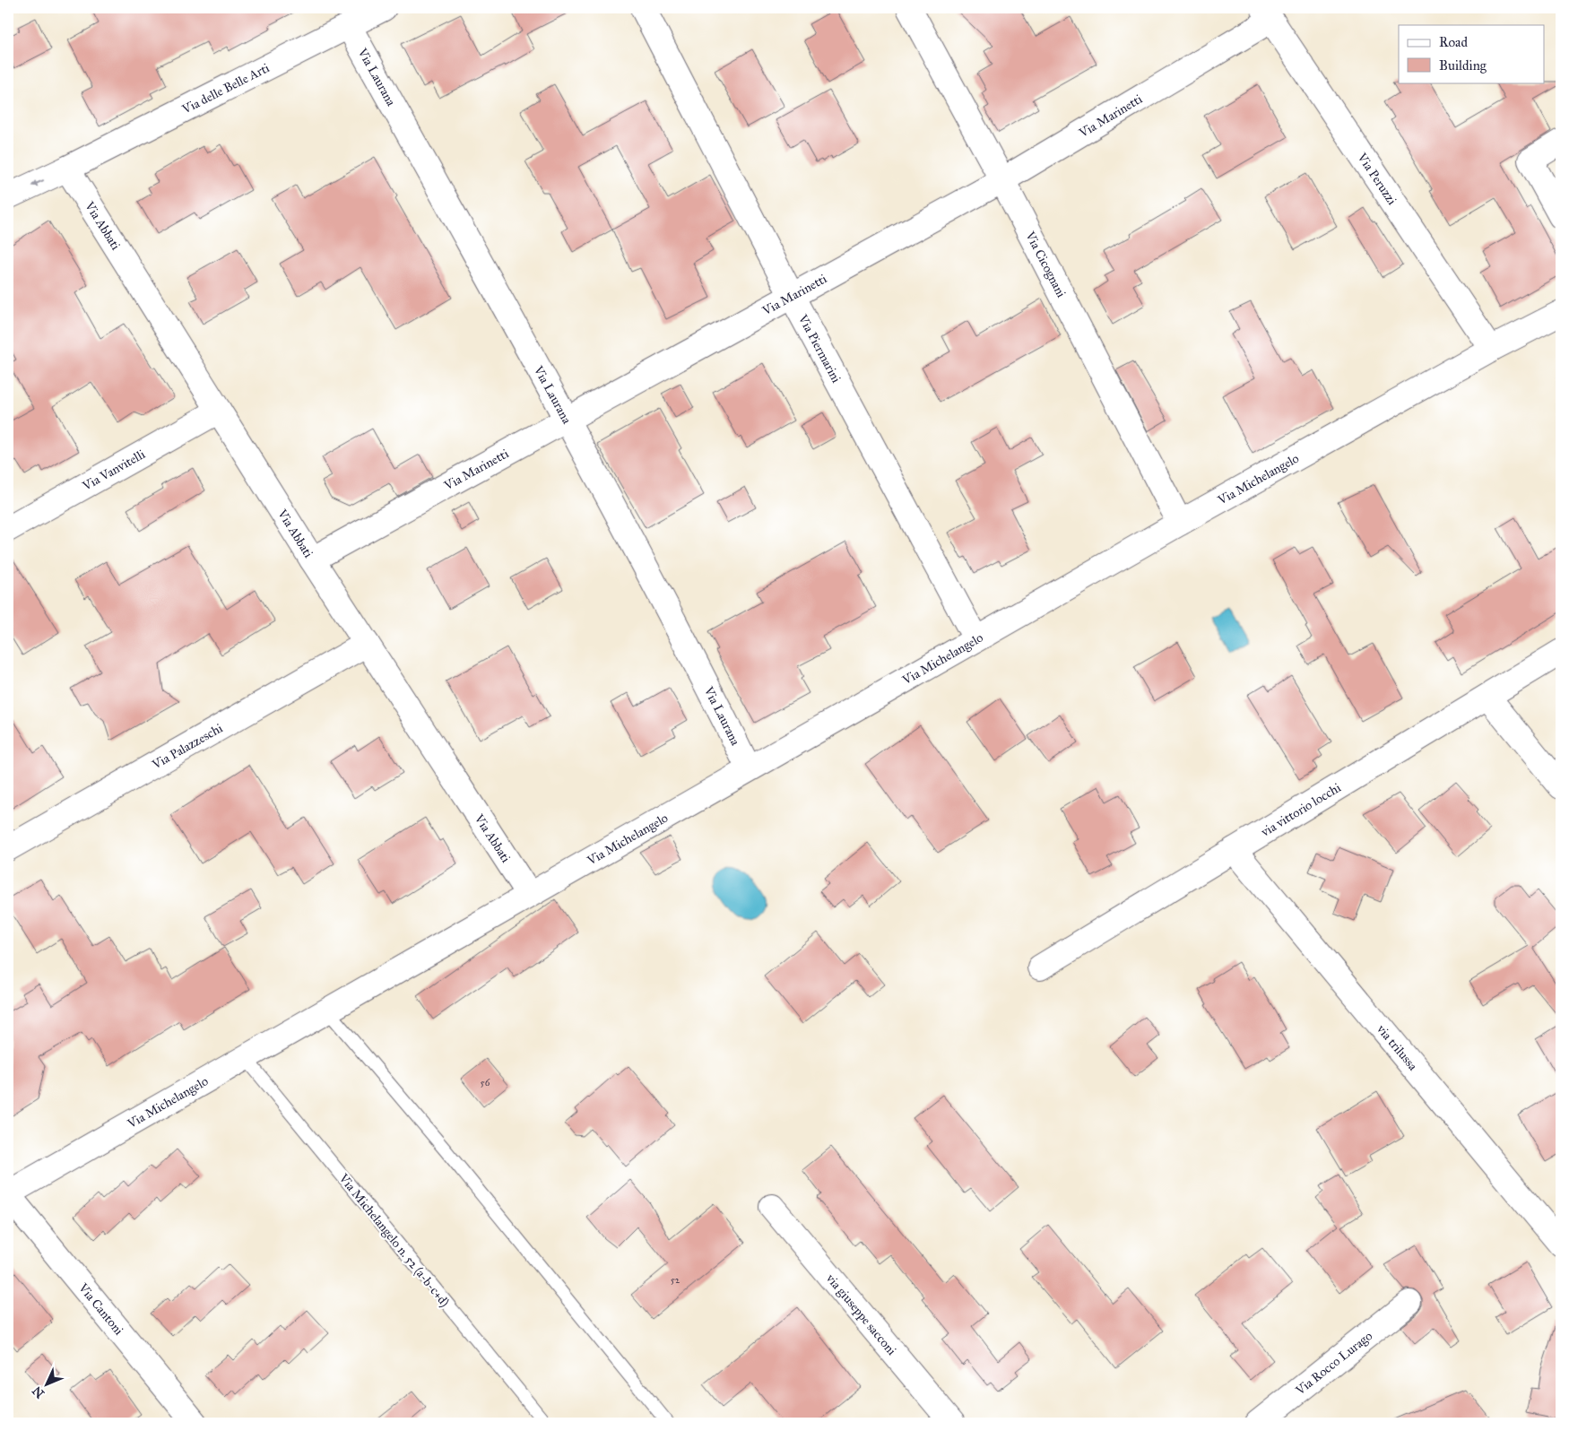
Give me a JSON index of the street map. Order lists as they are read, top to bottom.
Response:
{
  "streets": {
    "street": [
      "Via Laurana",
      "Via delle Belle Arti",
      "Via Marinetti",
      "Via Peruzzi",
      "Via Abbati",
      "Via Cicognani",
      "Via Piermarini",
      "Via Vanvitelli",
      "Via Michelangelo",
      "Via Palazzeschi",
      "via vittorio locchi",
      "via trilussa",
      "Via Cantoni",
      "via giuseppe sacconi",
      "Via Rocco Lurago"
    ],
    "lane": ["Via Michelangelo n. 52 (a-b-c+d)"]
  },
  "crossings": [
    ["Via Laurana", "Via delle Belle Arti"],
    ["Via Laurana", "Via Marinetti"],
    ["Via Laurana", "Via Michelangelo"],
    ["Via delle Belle Arti", "Via Abbati"],
    ["Via Marinetti", "Via Peruzzi"],
    ["Via Marinetti", "Via Abbati"],
    ["Via Marinetti", "Via Cicognani"],
    ["Via Marinetti", "Via Piermarini"],
    ["Via Peruzzi", "Via Michelangelo"],
    ["Via Abbati", "Via Vanvitelli"],
    ["Via Abbati", "Via Michelangelo"],
    ["Via Abbati", "Via Palazzeschi"],
    ["Via Cicognani", "Via Michelangelo"],
    ["Via Piermarini", "Via Michelangelo"],
    ["Via Michelangelo", "Via Michelangelo n. 52 (a-b-c+d)"],
    ["Via Michelangelo", "Via Cantoni"],
    ["via vittorio locchi", "via trilussa"]
  ],
  "house_numbers": ["56", "52"],
  "legend": ["Road", "Building"],
  "north": "bottom left"
}
